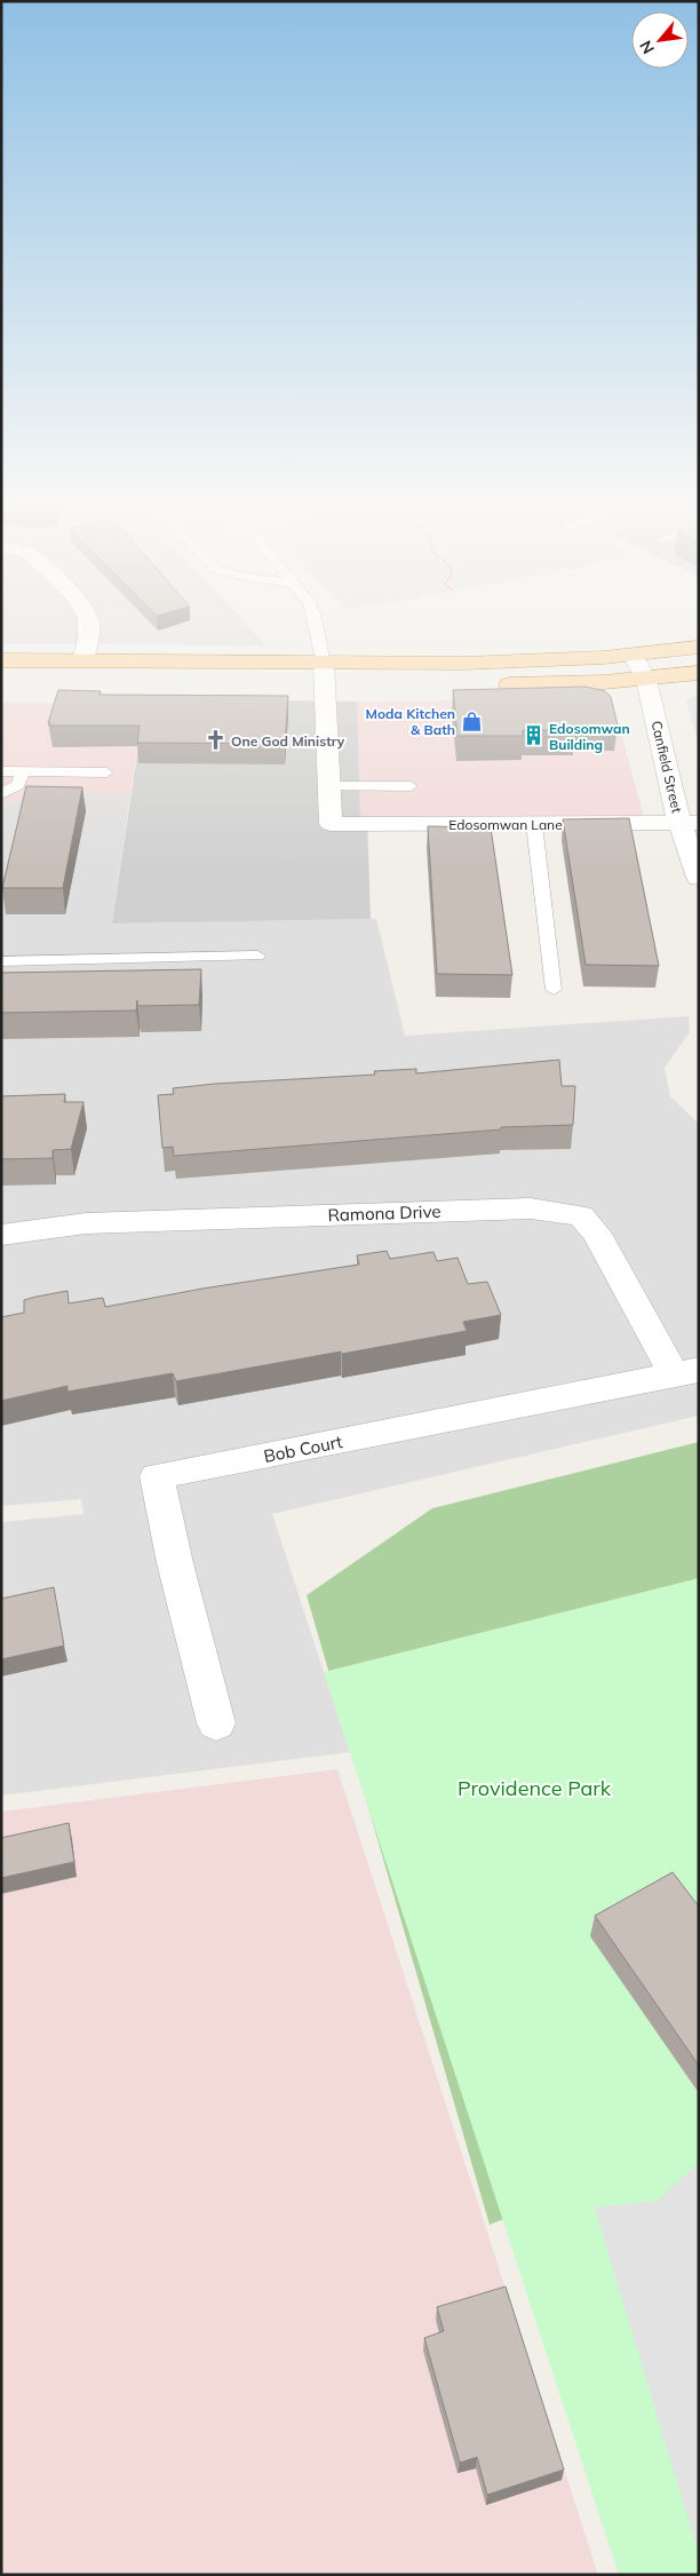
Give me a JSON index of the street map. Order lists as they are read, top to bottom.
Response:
{
  "streets": {
    "street": [
      "Canfield Street",
      "Edosomwan Lane",
      "Ramona Drive",
      "Bob Court"
    ]
  },
  "crossings": [
    ["Canfield Street", "Edosomwan Lane"],
    ["Ramona Drive", "Bob Court"]
  ],
  "parks": ["Providence Park"],
  "places": {
    "shop": ["Moda Kitchen & Bath"],
    "building": ["Edosomwan Building"],
    "church": ["One God Ministry"]
  },
  "north": "bottom left"
}
